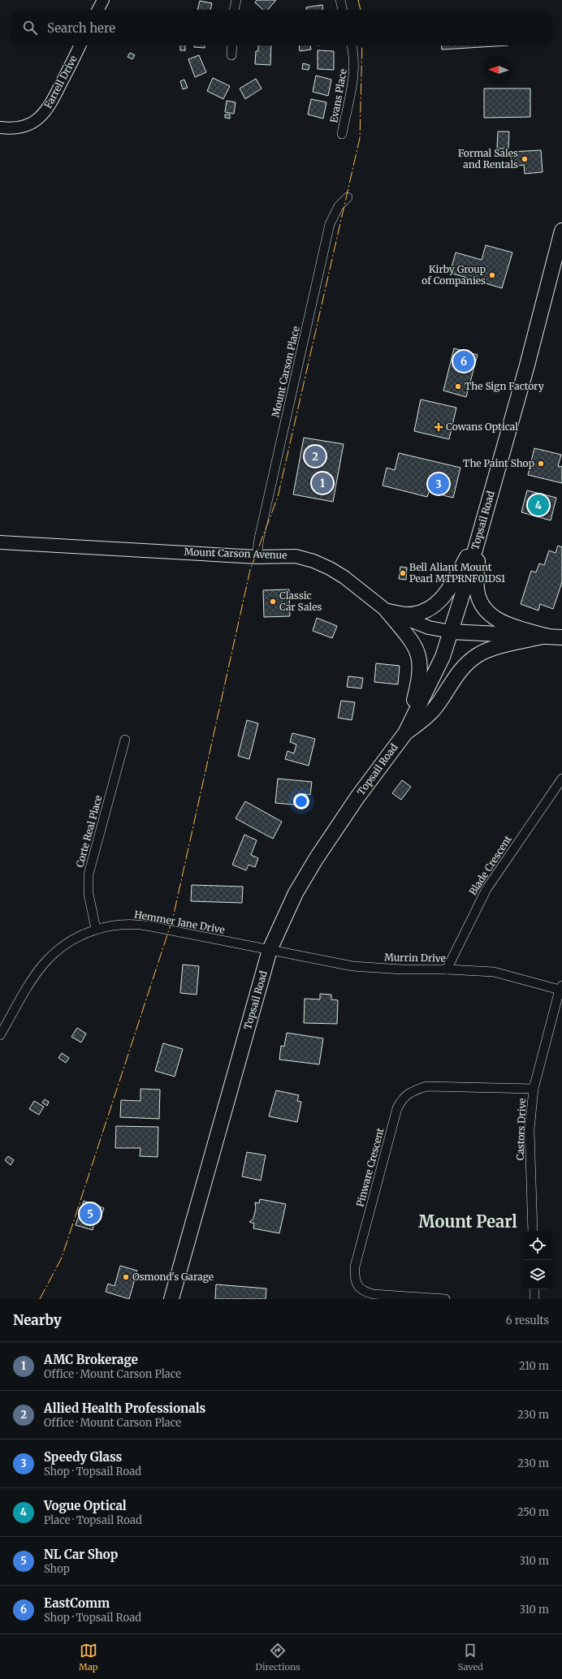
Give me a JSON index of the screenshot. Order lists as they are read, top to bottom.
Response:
{
  "streets": {
    "main road": ["Topsail Road", "Mount Carson Avenue"],
    "street": [
      "Farrell Drive",
      "Evans Place",
      "Mount Carson Place",
      "Corte Real Place",
      "Blade Crescent",
      "Hemmer Jane Drive",
      "Murrin Drive",
      "Castors Drive",
      "Pinware Crescent"
    ]
  },
  "crossings": [
    ["Mount Carson Place", "Mount Carson Avenue"],
    ["Topsail Road", "Mount Carson Avenue"],
    ["Topsail Road", "Hemmer Jane Drive"],
    ["Topsail Road", "Murrin Drive"],
    ["Corte Real Place", "Hemmer Jane Drive"],
    ["Blade Crescent", "Murrin Drive"],
    ["Hemmer Jane Drive", "Murrin Drive"],
    ["Murrin Drive", "Castors Drive"],
    ["Castors Drive", "Pinware Crescent"]
  ],
  "districts": ["Mount Pearl"],
  "places": {
    "other": [
      "Formal Sales and Rentals",
      "Kirby Group of Companies",
      "The Sign Factory",
      "The Paint Shop",
      "Bell Aliant Mount Pearl MTPRNF01DS1",
      "Classic Car Sales",
      "Osmond's Garage"
    ],
    "health": ["Cowans Optical"]
  },
  "north": "left",
  "page": {
    "search": "Search here",
    "pins": [
      "6",
      "2",
      "1",
      "3",
      "4",
      "5"
    ],
    "heading": ["Nearby", "6 results"],
    "list": [
      {
        "mark": "1",
        "name": "AMC Brokerage",
        "note": "Office · Mount Carson Place",
        "value": "210 m"
      },
      {
        "mark": "2",
        "name": "Allied Health Professionals",
        "note": "Office · Mount Carson Place",
        "value": "230 m"
      },
      {
        "mark": "3",
        "name": "Speedy Glass",
        "note": "Shop · Topsail Road",
        "value": "230 m"
      },
      {
        "mark": "4",
        "name": "Vogue Optical",
        "note": "Place · Topsail Road",
        "value": "250 m"
      },
      {
        "mark": "5",
        "name": "NL Car Shop",
        "note": "Shop",
        "value": "310 m"
      },
      {
        "mark": "6",
        "name": "EastComm",
        "note": "Shop · Topsail Road",
        "value": "310 m"
      }
    ],
    "nav": ["Map", "Directions", "Saved"]
  }
}
